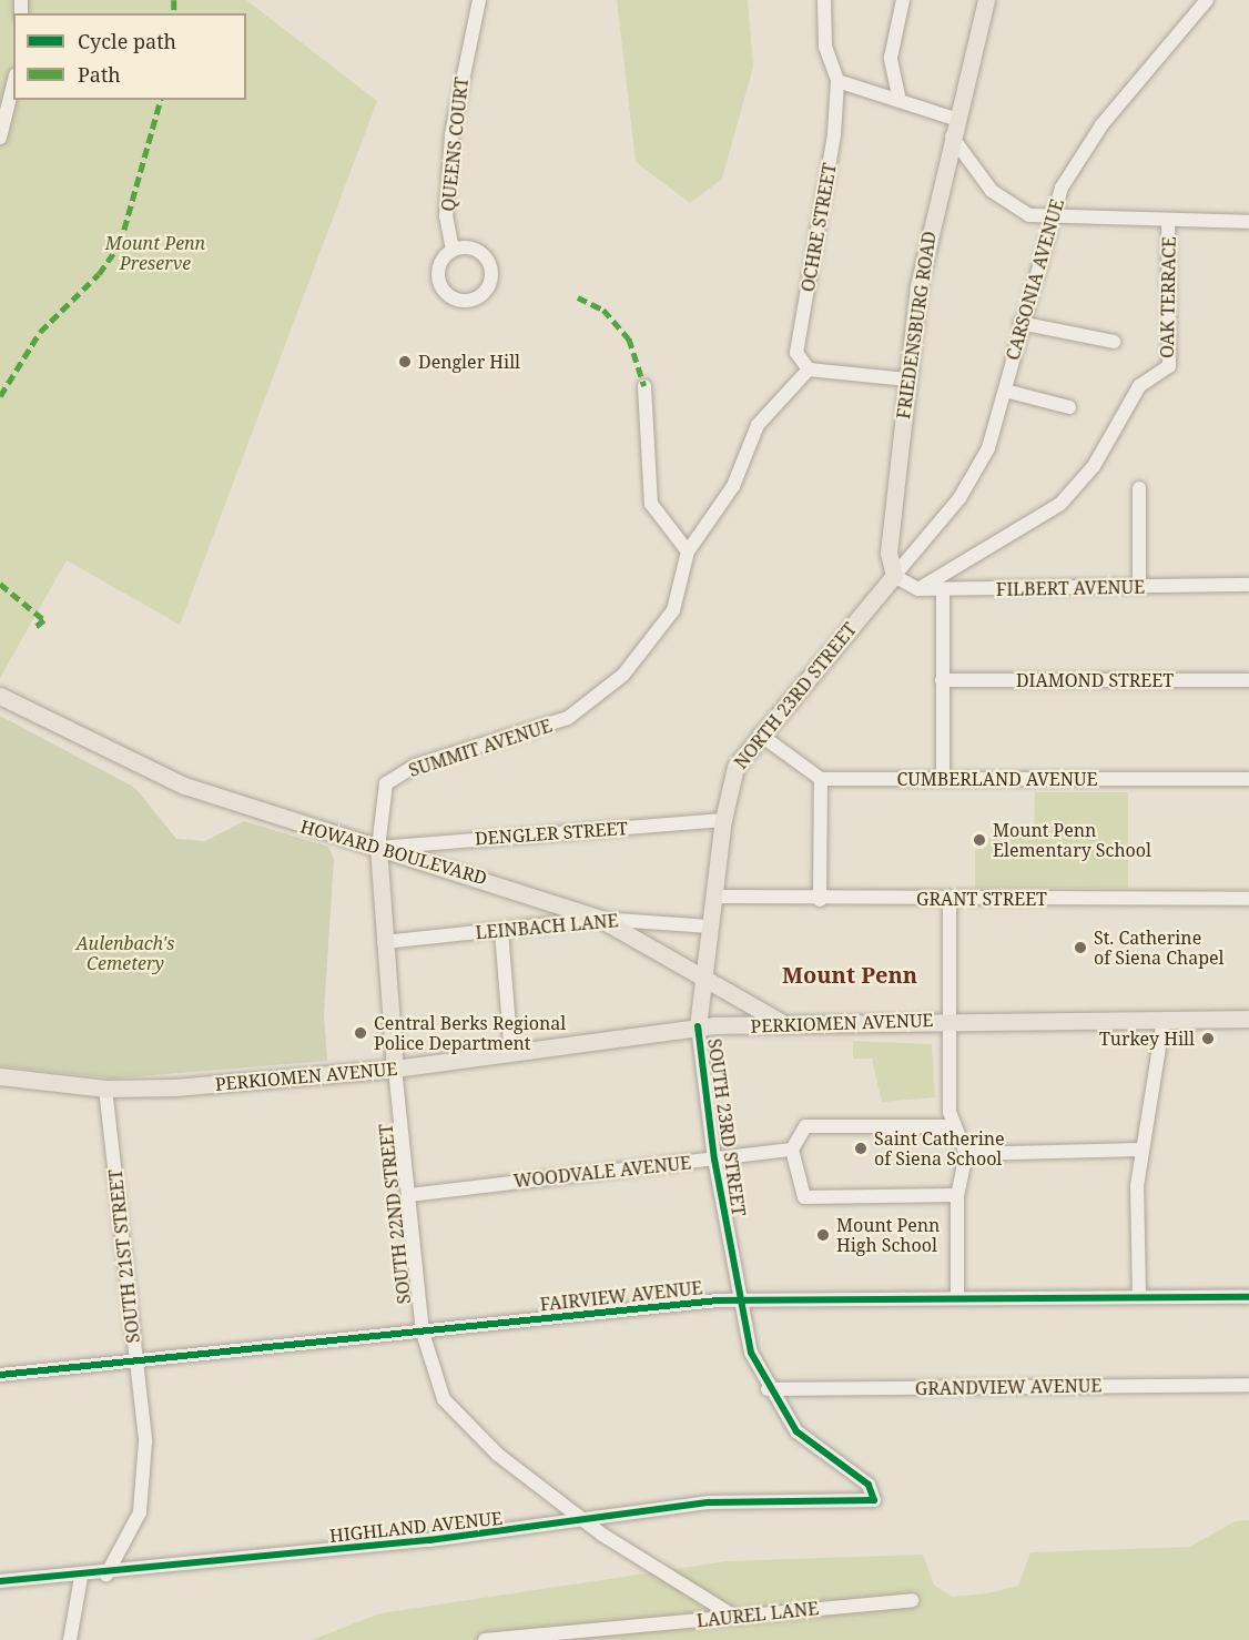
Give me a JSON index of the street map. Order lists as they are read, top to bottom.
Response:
{
  "streets": {
    "main road": [
      "FRIEDENSBURG ROAD",
      "NORTH 23RD STREET",
      "HOWARD BOULEVARD",
      "PERKIOMEN AVENUE"
    ],
    "street": [
      "QUEENS COURT",
      "OCHRE STREET",
      "CARSONIA AVENUE",
      "OAK TERRACE",
      "FILBERT AVENUE",
      "DIAMOND STREET",
      "SUMMIT AVENUE",
      "CUMBERLAND AVENUE",
      "DENGLER STREET",
      "GRANT STREET",
      "LEINBACH LANE",
      "SOUTH 23RD STREET",
      "WOODVALE AVENUE",
      "SOUTH 22ND STREET",
      "SOUTH 21ST STREET",
      "FAIRVIEW AVENUE",
      "GRANDVIEW AVENUE",
      "HIGHLAND AVENUE",
      "LAUREL LANE"
    ]
  },
  "crossings": [
    ["CARSONIA AVENUE", "FRIEDENSBURG ROAD"],
    ["CARSONIA AVENUE", "FILBERT AVENUE"],
    ["CARSONIA AVENUE", "NORTH 23RD STREET"],
    ["OAK TERRACE", "FILBERT AVENUE"],
    ["FRIEDENSBURG ROAD", "FILBERT AVENUE"],
    ["FRIEDENSBURG ROAD", "NORTH 23RD STREET"],
    ["FILBERT AVENUE", "NORTH 23RD STREET"],
    ["NORTH 23RD STREET", "DENGLER STREET"],
    ["NORTH 23RD STREET", "HOWARD BOULEVARD"],
    ["NORTH 23RD STREET", "GRANT STREET"],
    ["NORTH 23RD STREET", "LEINBACH LANE"],
    ["NORTH 23RD STREET", "PERKIOMEN AVENUE"],
    ["NORTH 23RD STREET", "SOUTH 23RD STREET"],
    ["SUMMIT AVENUE", "DENGLER STREET"],
    ["SUMMIT AVENUE", "HOWARD BOULEVARD"],
    ["DENGLER STREET", "HOWARD BOULEVARD"],
    ["HOWARD BOULEVARD", "LEINBACH LANE"],
    ["HOWARD BOULEVARD", "PERKIOMEN AVENUE"],
    ["PERKIOMEN AVENUE", "SOUTH 23RD STREET"],
    ["PERKIOMEN AVENUE", "SOUTH 22ND STREET"],
    ["PERKIOMEN AVENUE", "SOUTH 21ST STREET"],
    ["SOUTH 23RD STREET", "WOODVALE AVENUE"],
    ["SOUTH 23RD STREET", "FAIRVIEW AVENUE"],
    ["SOUTH 23RD STREET", "GRANDVIEW AVENUE"],
    ["SOUTH 23RD STREET", "HIGHLAND AVENUE"],
    ["WOODVALE AVENUE", "SOUTH 22ND STREET"],
    ["SOUTH 22ND STREET", "FAIRVIEW AVENUE"],
    ["SOUTH 22ND STREET", "HIGHLAND AVENUE"],
    ["SOUTH 22ND STREET", "LAUREL LANE"],
    ["SOUTH 21ST STREET", "FAIRVIEW AVENUE"],
    ["SOUTH 21ST STREET", "HIGHLAND AVENUE"]
  ],
  "districts": ["Mount Penn"],
  "parks": ["Mount Penn Preserve", "Aulenbach's Cemetery"],
  "places": [
    "Dengler Hill",
    "Mount Penn Elementary School",
    "St. Catherine of Siena Chapel",
    "Central Berks Regional Police Department",
    "Turkey Hill",
    "Saint Catherine of Siena School",
    "Mount Penn High School"
  ],
  "legend": ["Cycle path", "Path"]
}
